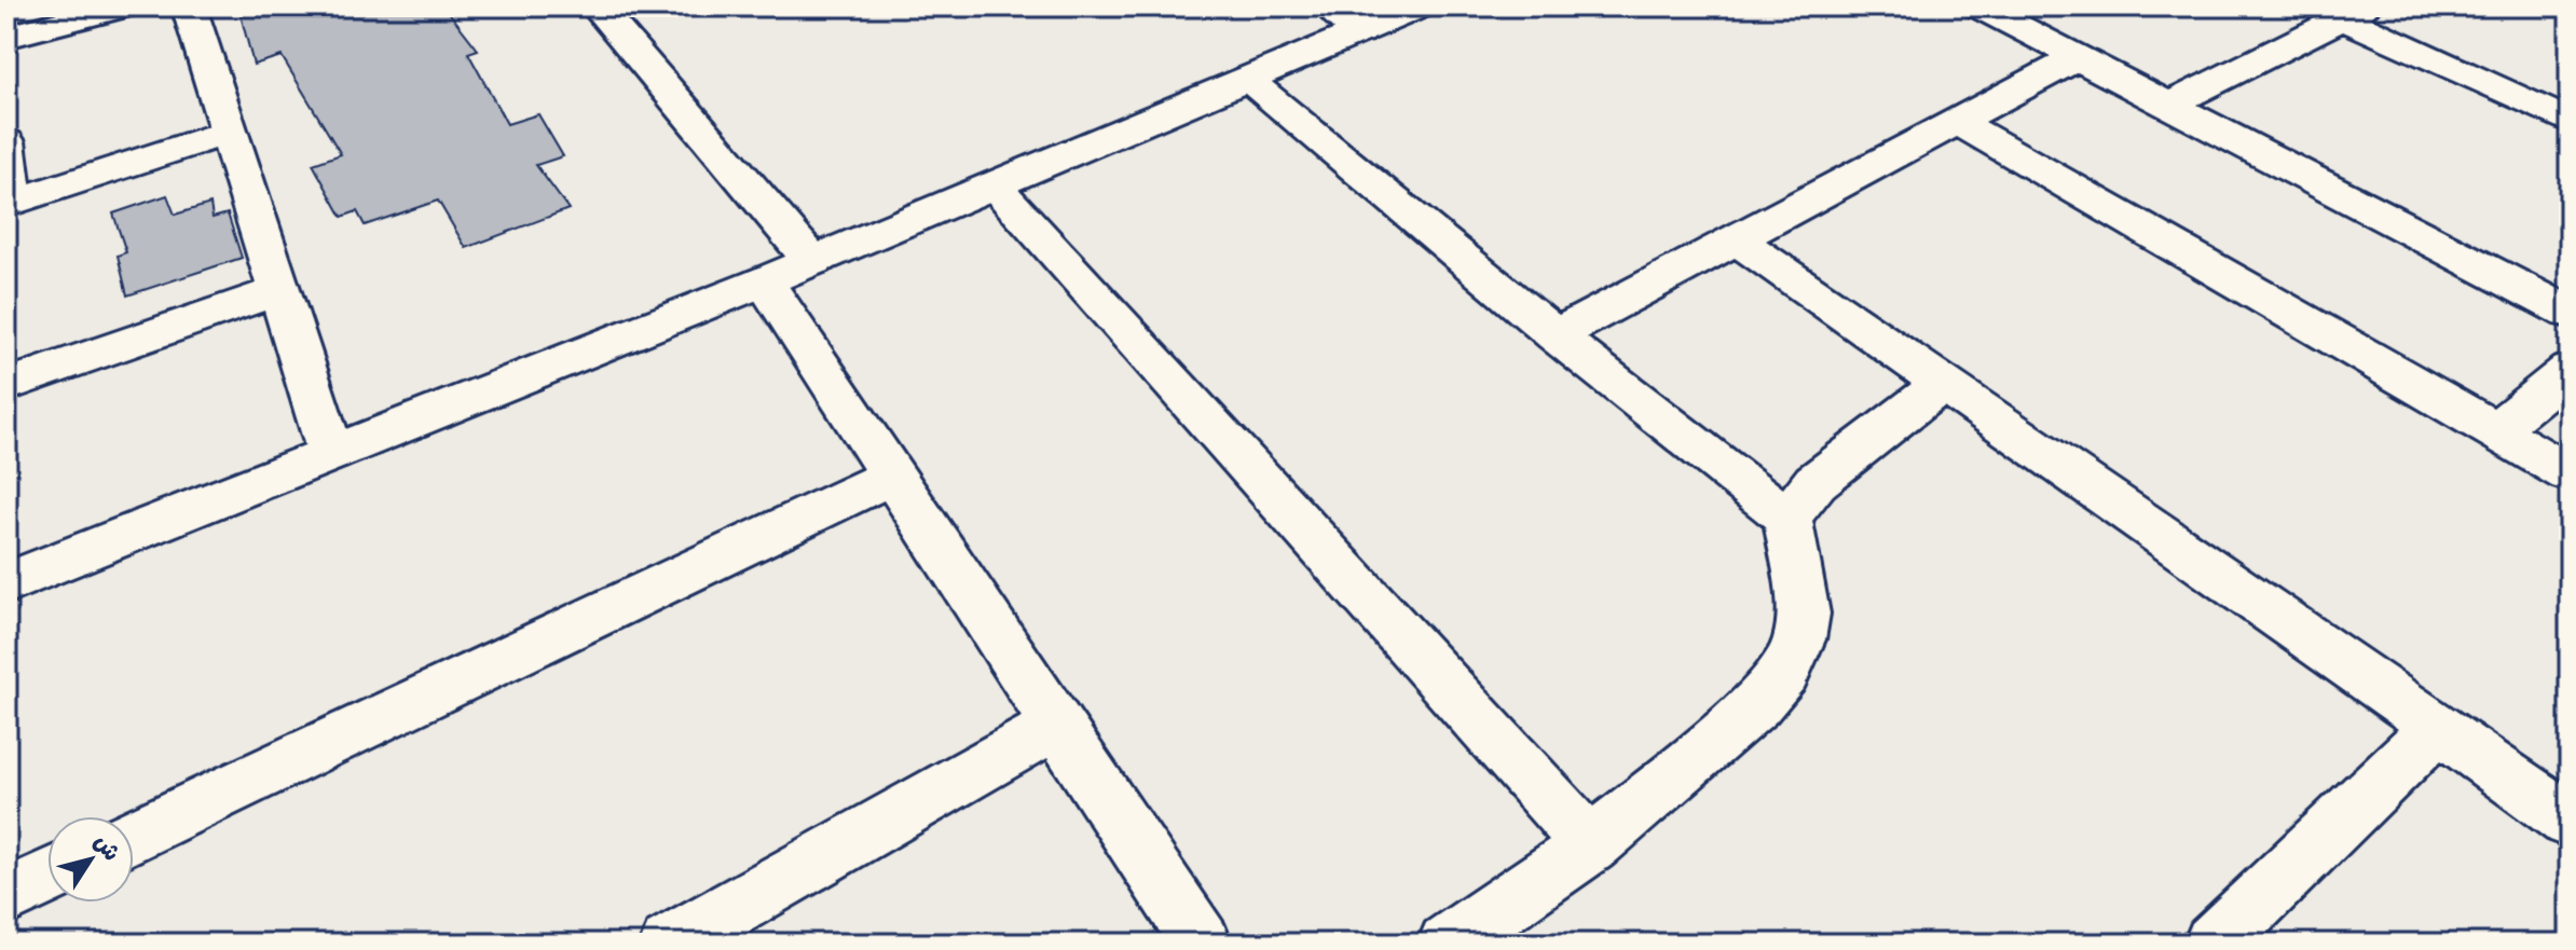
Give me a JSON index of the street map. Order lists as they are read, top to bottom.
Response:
{
  "north": "top right"
}
